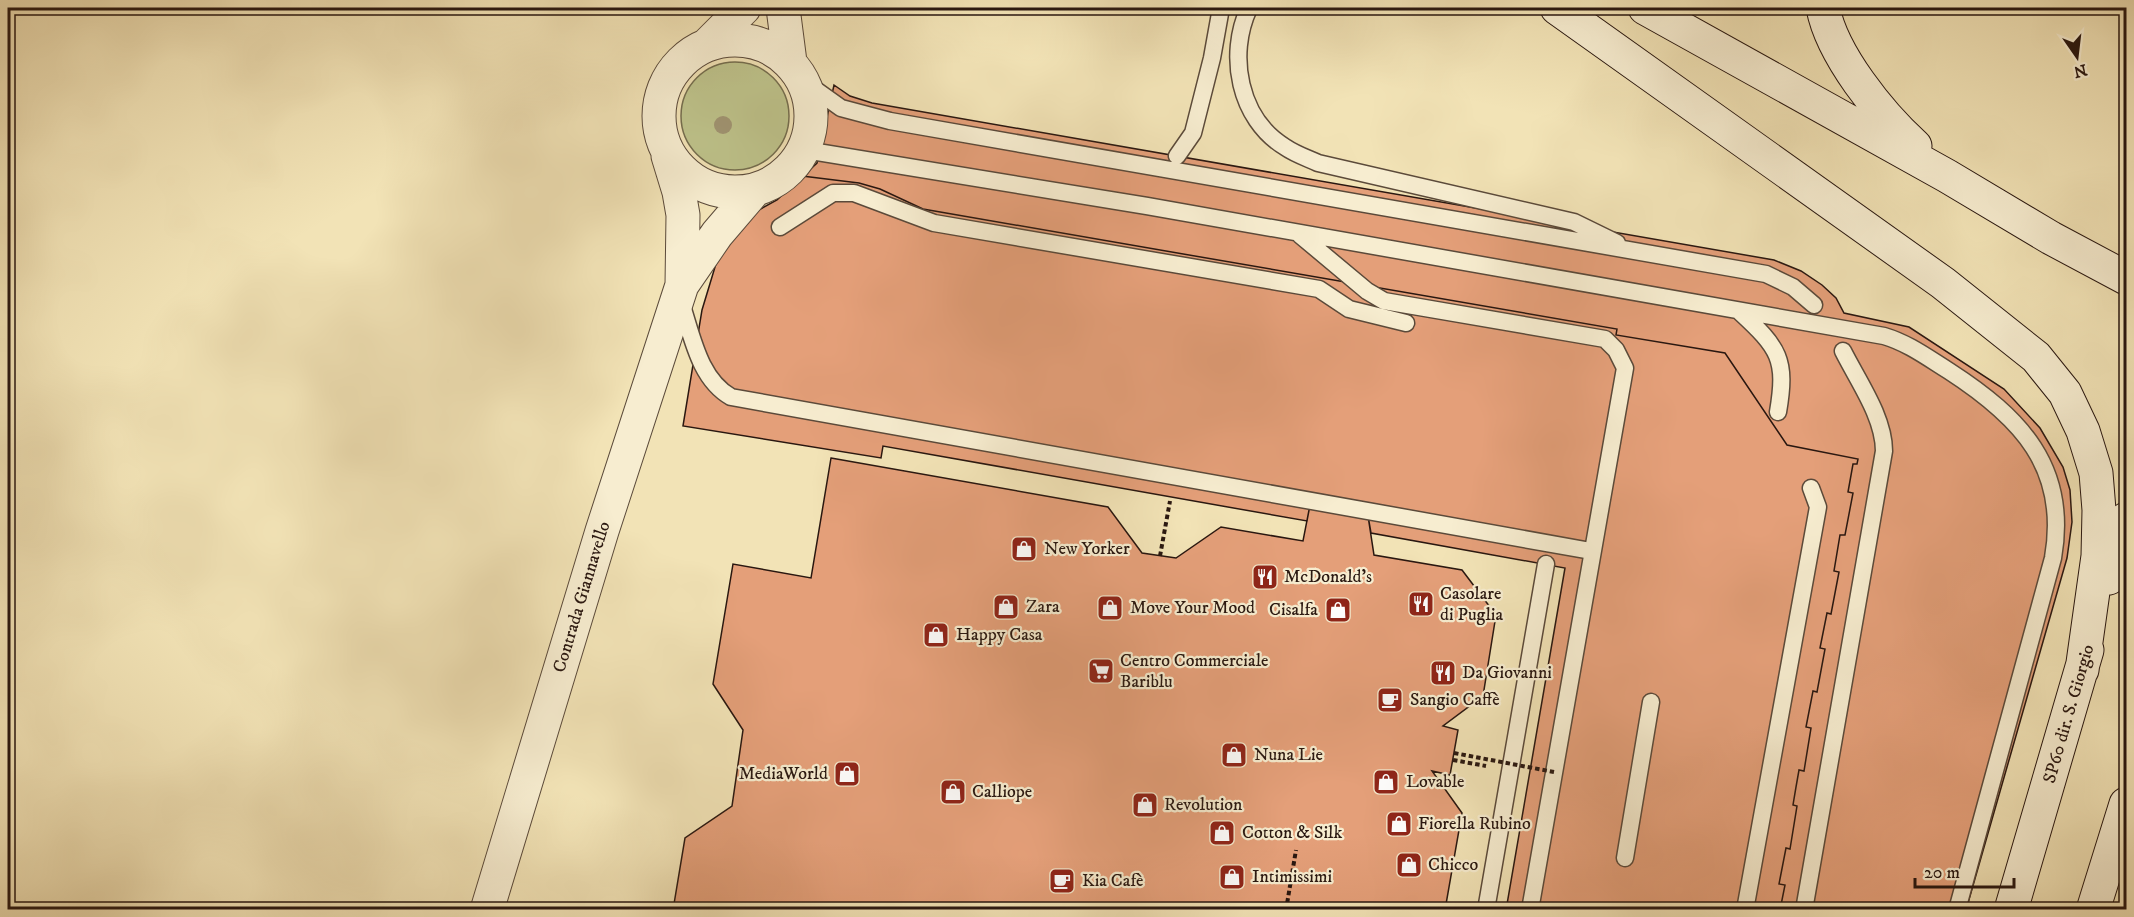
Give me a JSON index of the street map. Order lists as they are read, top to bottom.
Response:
{
  "streets": {
    "main road": ["Contrada Giannavello", "SP60 dir. S. Giorgio"]
  },
  "places": {
    "shop": [
      "New Yorker",
      "Zara",
      "Move Your Mood",
      "Cisalfa",
      "Happy Casa",
      "Nuna Lie",
      "MediaWorld",
      "Lovable",
      "Calliope",
      "Revolution",
      "Fiorella Rubino",
      "Cotton & Silk",
      "Chicco",
      "Intimissimi"
    ],
    "restaurant": ["McDonald's", "Casolare di Puglia", "Da Giovanni"],
    "supermarket": ["Centro Commerciale Bariblu"],
    "cafe": ["Sangio Caffè", "Kia Cafè"]
  },
  "scale_bar": "20 m",
  "north": "bottom"
}
